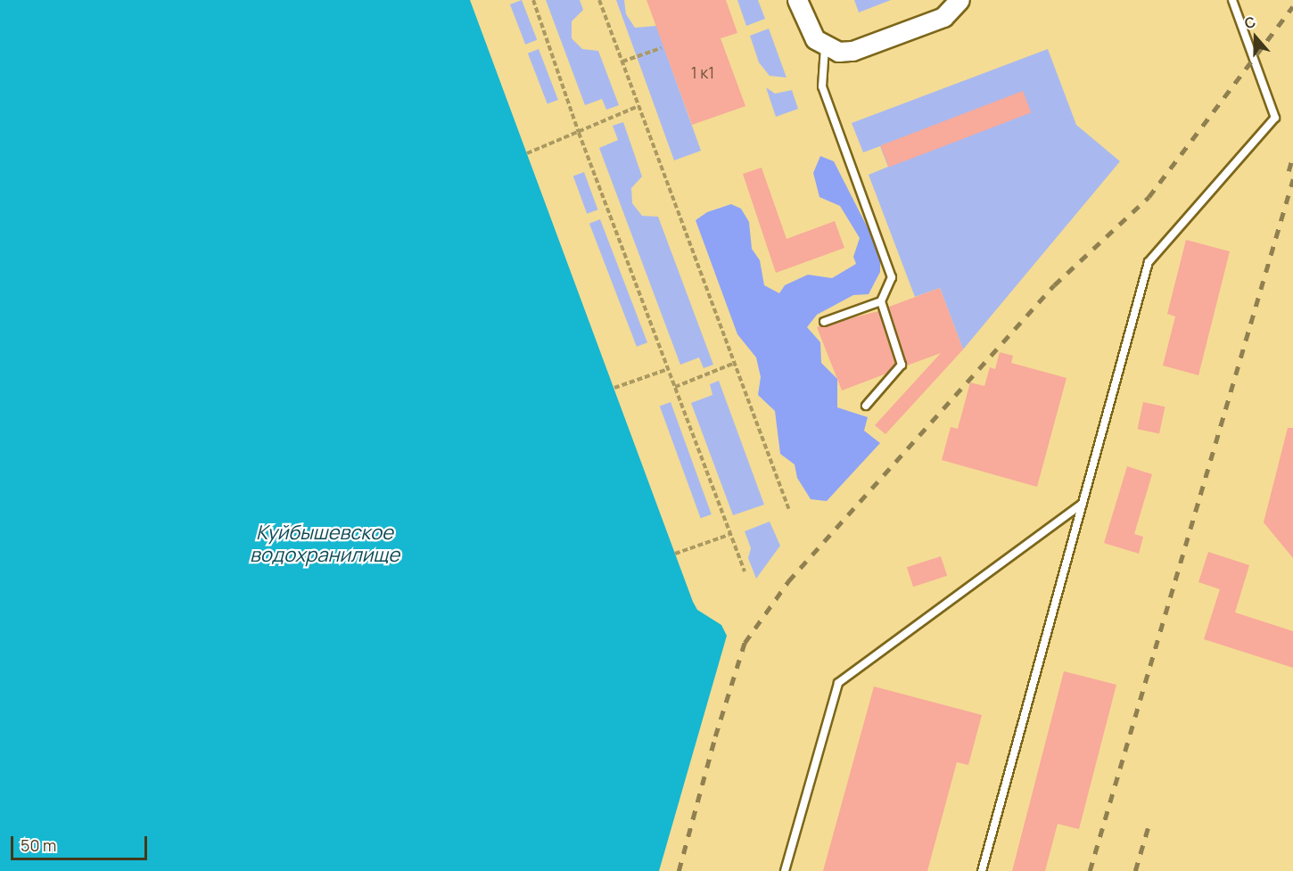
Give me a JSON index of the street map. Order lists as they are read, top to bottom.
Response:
{
  "water": ["Куйбышевское водохранилище"],
  "house_numbers": ["1 к1"],
  "scale_bar": "50 m",
  "north": "top"
}
